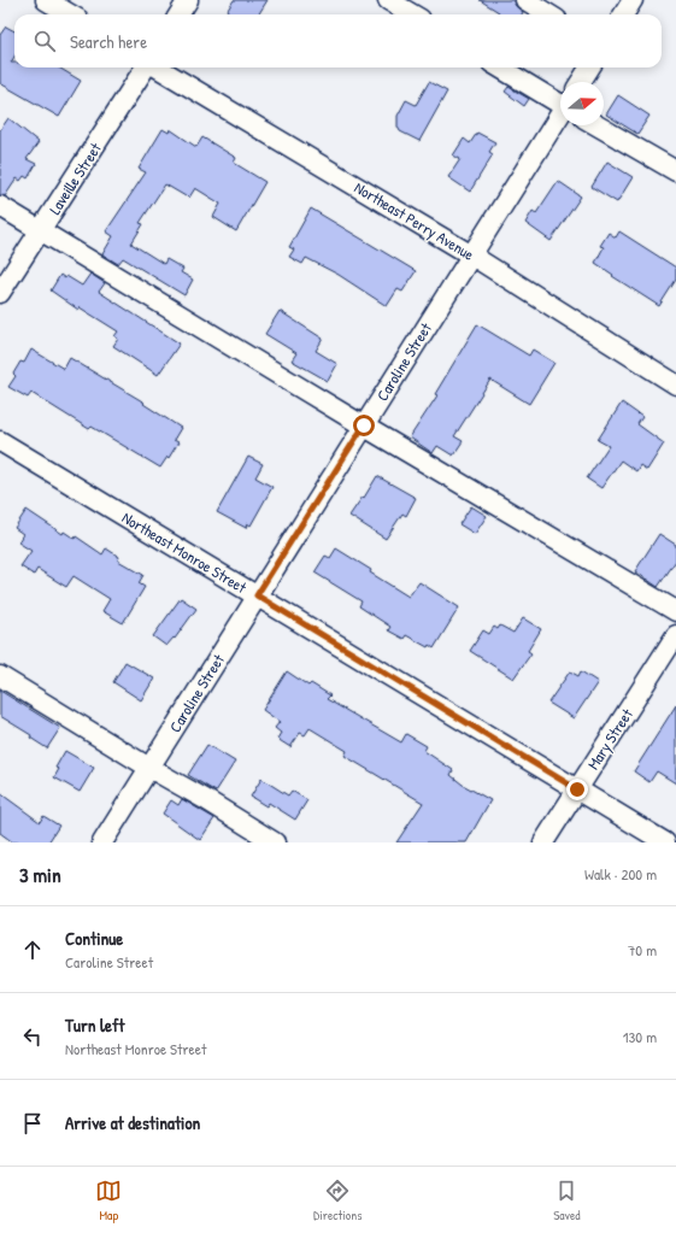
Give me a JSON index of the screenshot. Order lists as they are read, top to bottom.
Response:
{
  "streets": {
    "street": [
      "Laveille Street",
      "Northeast Perry Avenue",
      "Caroline Street",
      "Northeast Monroe Street",
      "Mary Street"
    ]
  },
  "crossings": [
    ["Northeast Perry Avenue", "Caroline Street"],
    ["Caroline Street", "Northeast Monroe Street"],
    ["Northeast Monroe Street", "Mary Street"]
  ],
  "north": "right",
  "page": {
    "search": "Search here",
    "heading": ["3 min", "Walk · 200 m"],
    "list": [
      ["Continue", "Caroline Street", "70 m"],
      ["Turn left", "Northeast Monroe Street", "130 m"],
      "Arrive at destination"
    ],
    "nav": ["Map", "Directions", "Saved"]
  }
}
